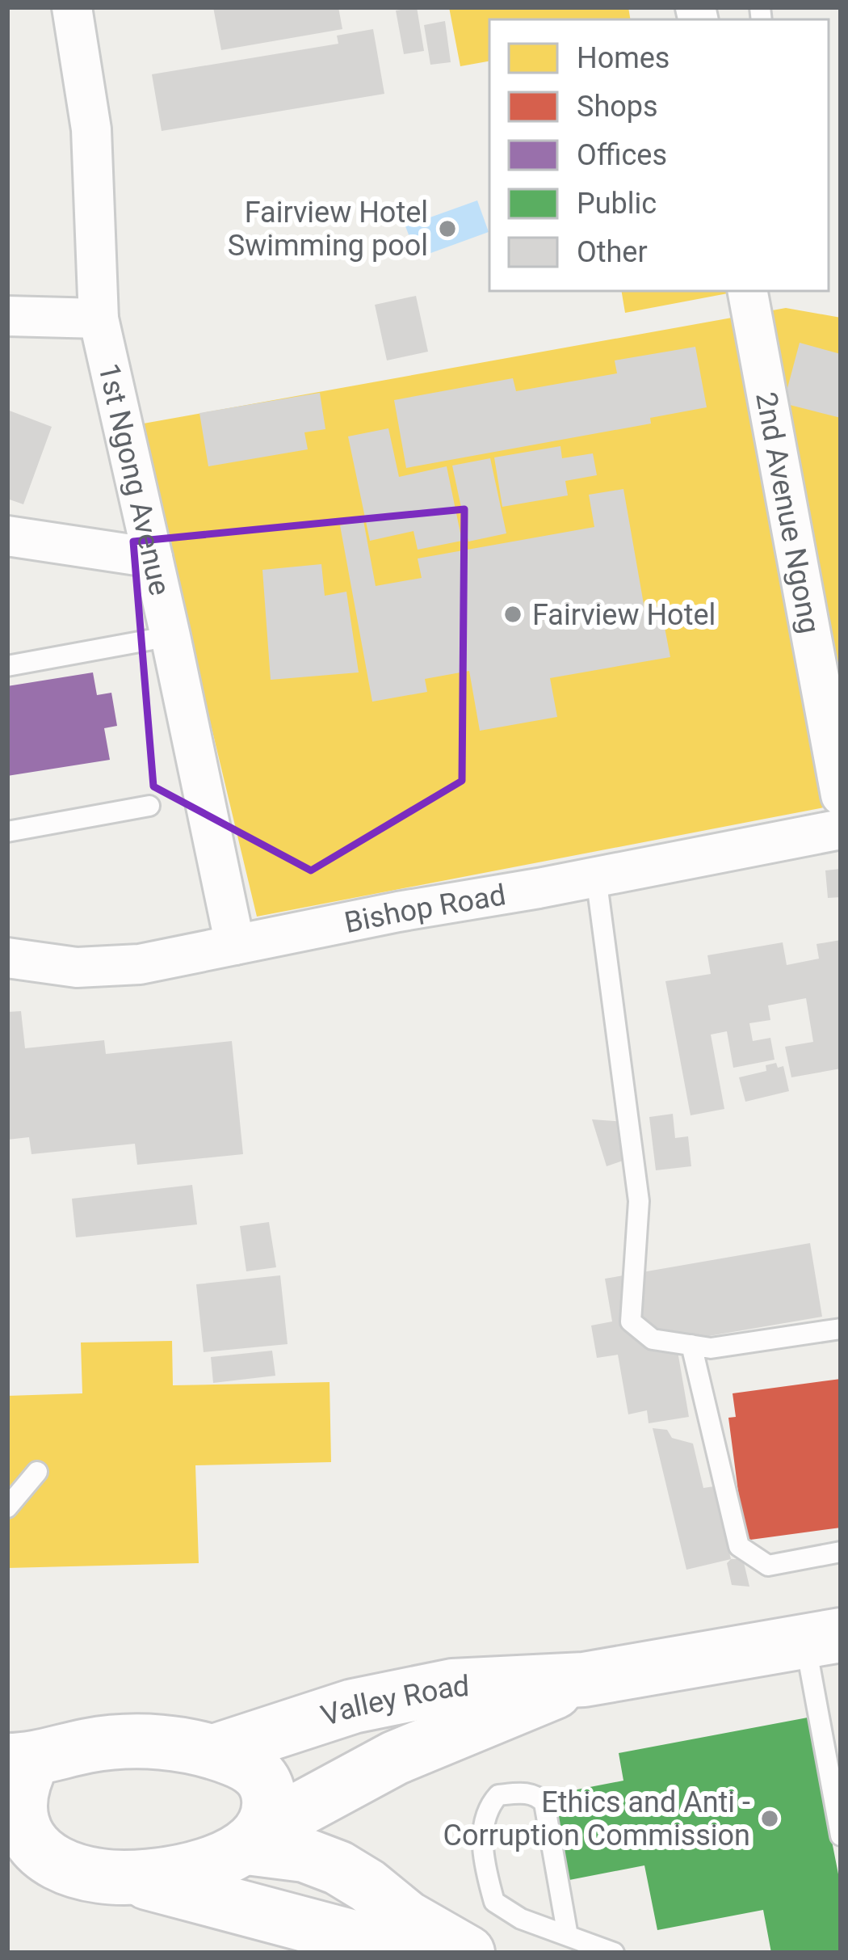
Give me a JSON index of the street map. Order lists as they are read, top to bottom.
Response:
{
  "streets": {
    "main road": ["Valley Road"],
    "street": ["1st Ngong Avenue", "2nd Avenue Ngong", "Bishop Road"]
  },
  "crossings": [
    ["1st Ngong Avenue", "Bishop Road"]
  ],
  "places": ["Fairview Hotel Swimming pool", "Fairview Hotel", "Ethics and Anti - Corruption Commission"],
  "legend": [
    "Homes",
    "Shops",
    "Offices",
    "Public",
    "Other"
  ]
}
